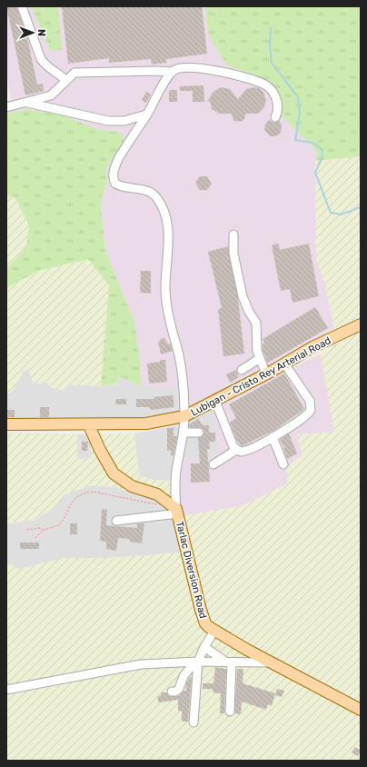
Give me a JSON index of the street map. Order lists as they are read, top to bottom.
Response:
{
  "streets": {
    "main road": ["Lubigan - Cristo Rey Arterial Road", "Tarlac Diversion Road"]
  },
  "crossings": [
    ["Lubigan - Cristo Rey Arterial Road", "Tarlac Diversion Road"]
  ],
  "north": "right"
}
